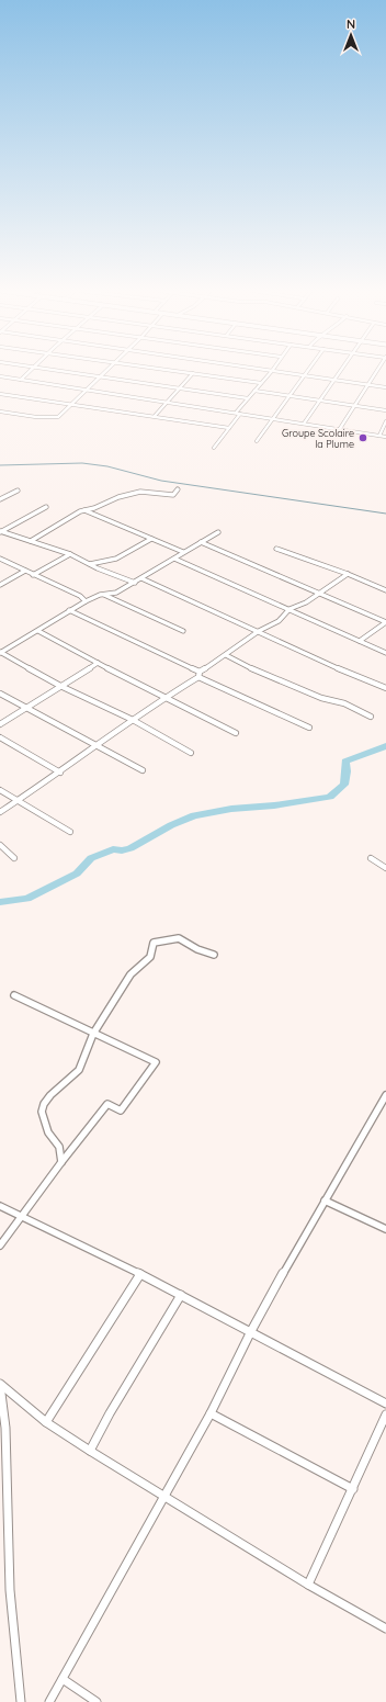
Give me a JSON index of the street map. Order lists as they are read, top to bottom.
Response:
{
  "places": ["Groupe Scolaire la Plume"],
  "north": "top"
}
